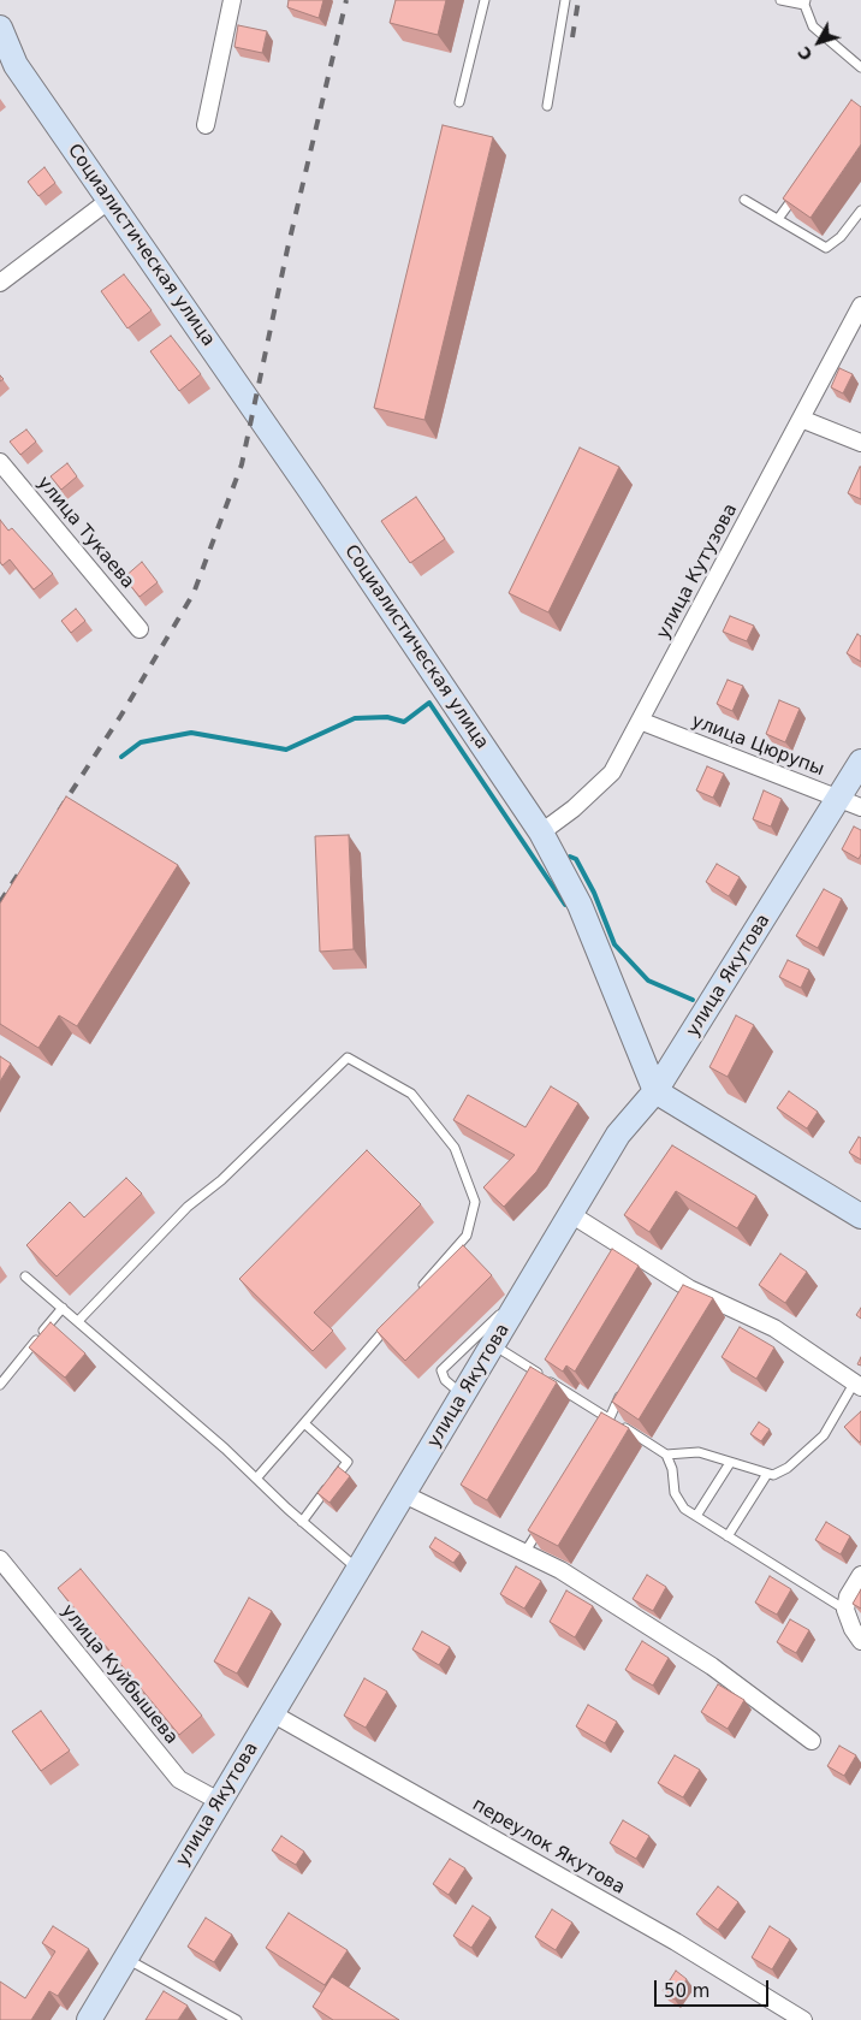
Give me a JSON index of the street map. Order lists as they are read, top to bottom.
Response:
{
  "streets": {
    "street": [
      "Социалистическая улица",
      "улица Тукаева",
      "улица Кутузова",
      "улица Цюрупы",
      "улица Якутова",
      "улица Куйбышева",
      "переулок Якутова"
    ]
  },
  "crossings": [
    ["Социалистическая улица", "улица Кутузова"],
    ["Социалистическая улица", "улица Якутова"],
    ["улица Кутузова", "улица Цюрупы"],
    ["улица Цюрупы", "улица Якутова"],
    ["улица Якутова", "улица Куйбышева"],
    ["улица Якутова", "переулок Якутова"]
  ],
  "scale_bar": "50 m",
  "north": "bottom left"
}
